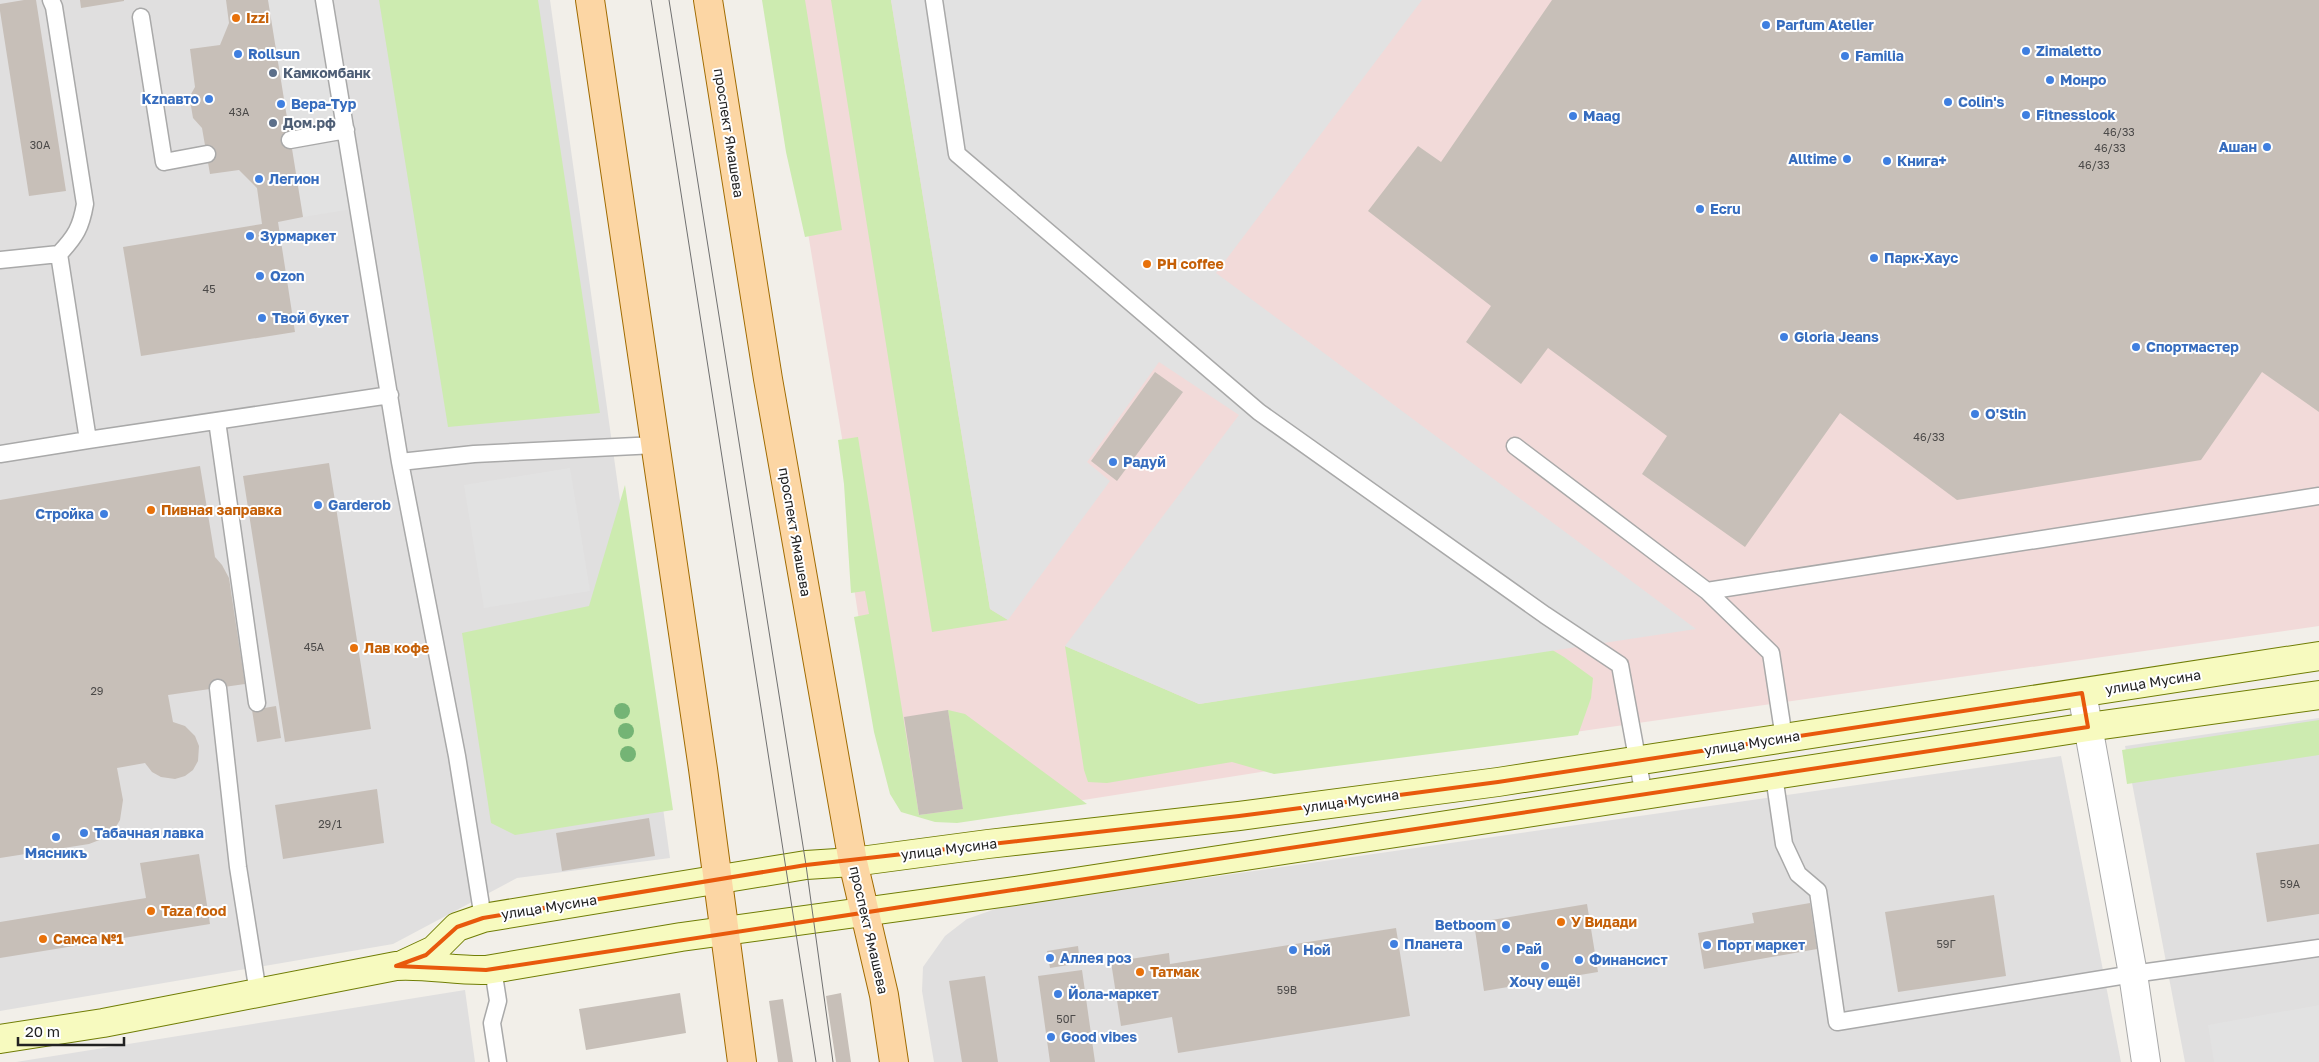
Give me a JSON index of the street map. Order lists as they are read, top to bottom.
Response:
{
  "streets": {
    "main road": ["проспект Ямашева"],
    "street": ["улица Мусина"]
  },
  "crossings": [
    ["проспект Ямашева", "улица Мусина"]
  ],
  "places": [
    "Izzi",
    "Parfum Atelier",
    "Zimaletto",
    "Rollsun",
    "Familia",
    "Камкомбанк",
    "Монро",
    "Kznавто",
    "Colin's",
    "Вера-Тур",
    "Fitnesslook",
    "Maag",
    "Дом.рф",
    "Ашан",
    "Alltime",
    "Книга+",
    "Легион",
    "Ecru",
    "Зурмаркет",
    "Парк-Хаус",
    "PH coffee",
    "Ozon",
    "Твой букет",
    "Gloria Jeans",
    "Спортмастер",
    "O'Stin",
    "Радуй",
    "Garderob",
    "Пивная заправка",
    "Стройка",
    "Лав кофе",
    "Табачная лавка",
    "Мясникъ",
    "Taza food",
    "У Видади",
    "Betboom",
    "Самса №1",
    "Планета",
    "Порт маркет",
    "Рай",
    "Ной",
    "Аллея роз",
    "Финансист",
    "Хочу ещё!",
    "Татмак",
    "Йола-маркет",
    "Good vibes"
  ],
  "house_numbers": [
    "43А",
    "46/33",
    "30А",
    "46/33",
    "46/33",
    "45",
    "46/33",
    "45А",
    "29",
    "29/1",
    "59А",
    "59Г",
    "59В",
    "50Г"
  ],
  "scale_bar": "20 m"
}
